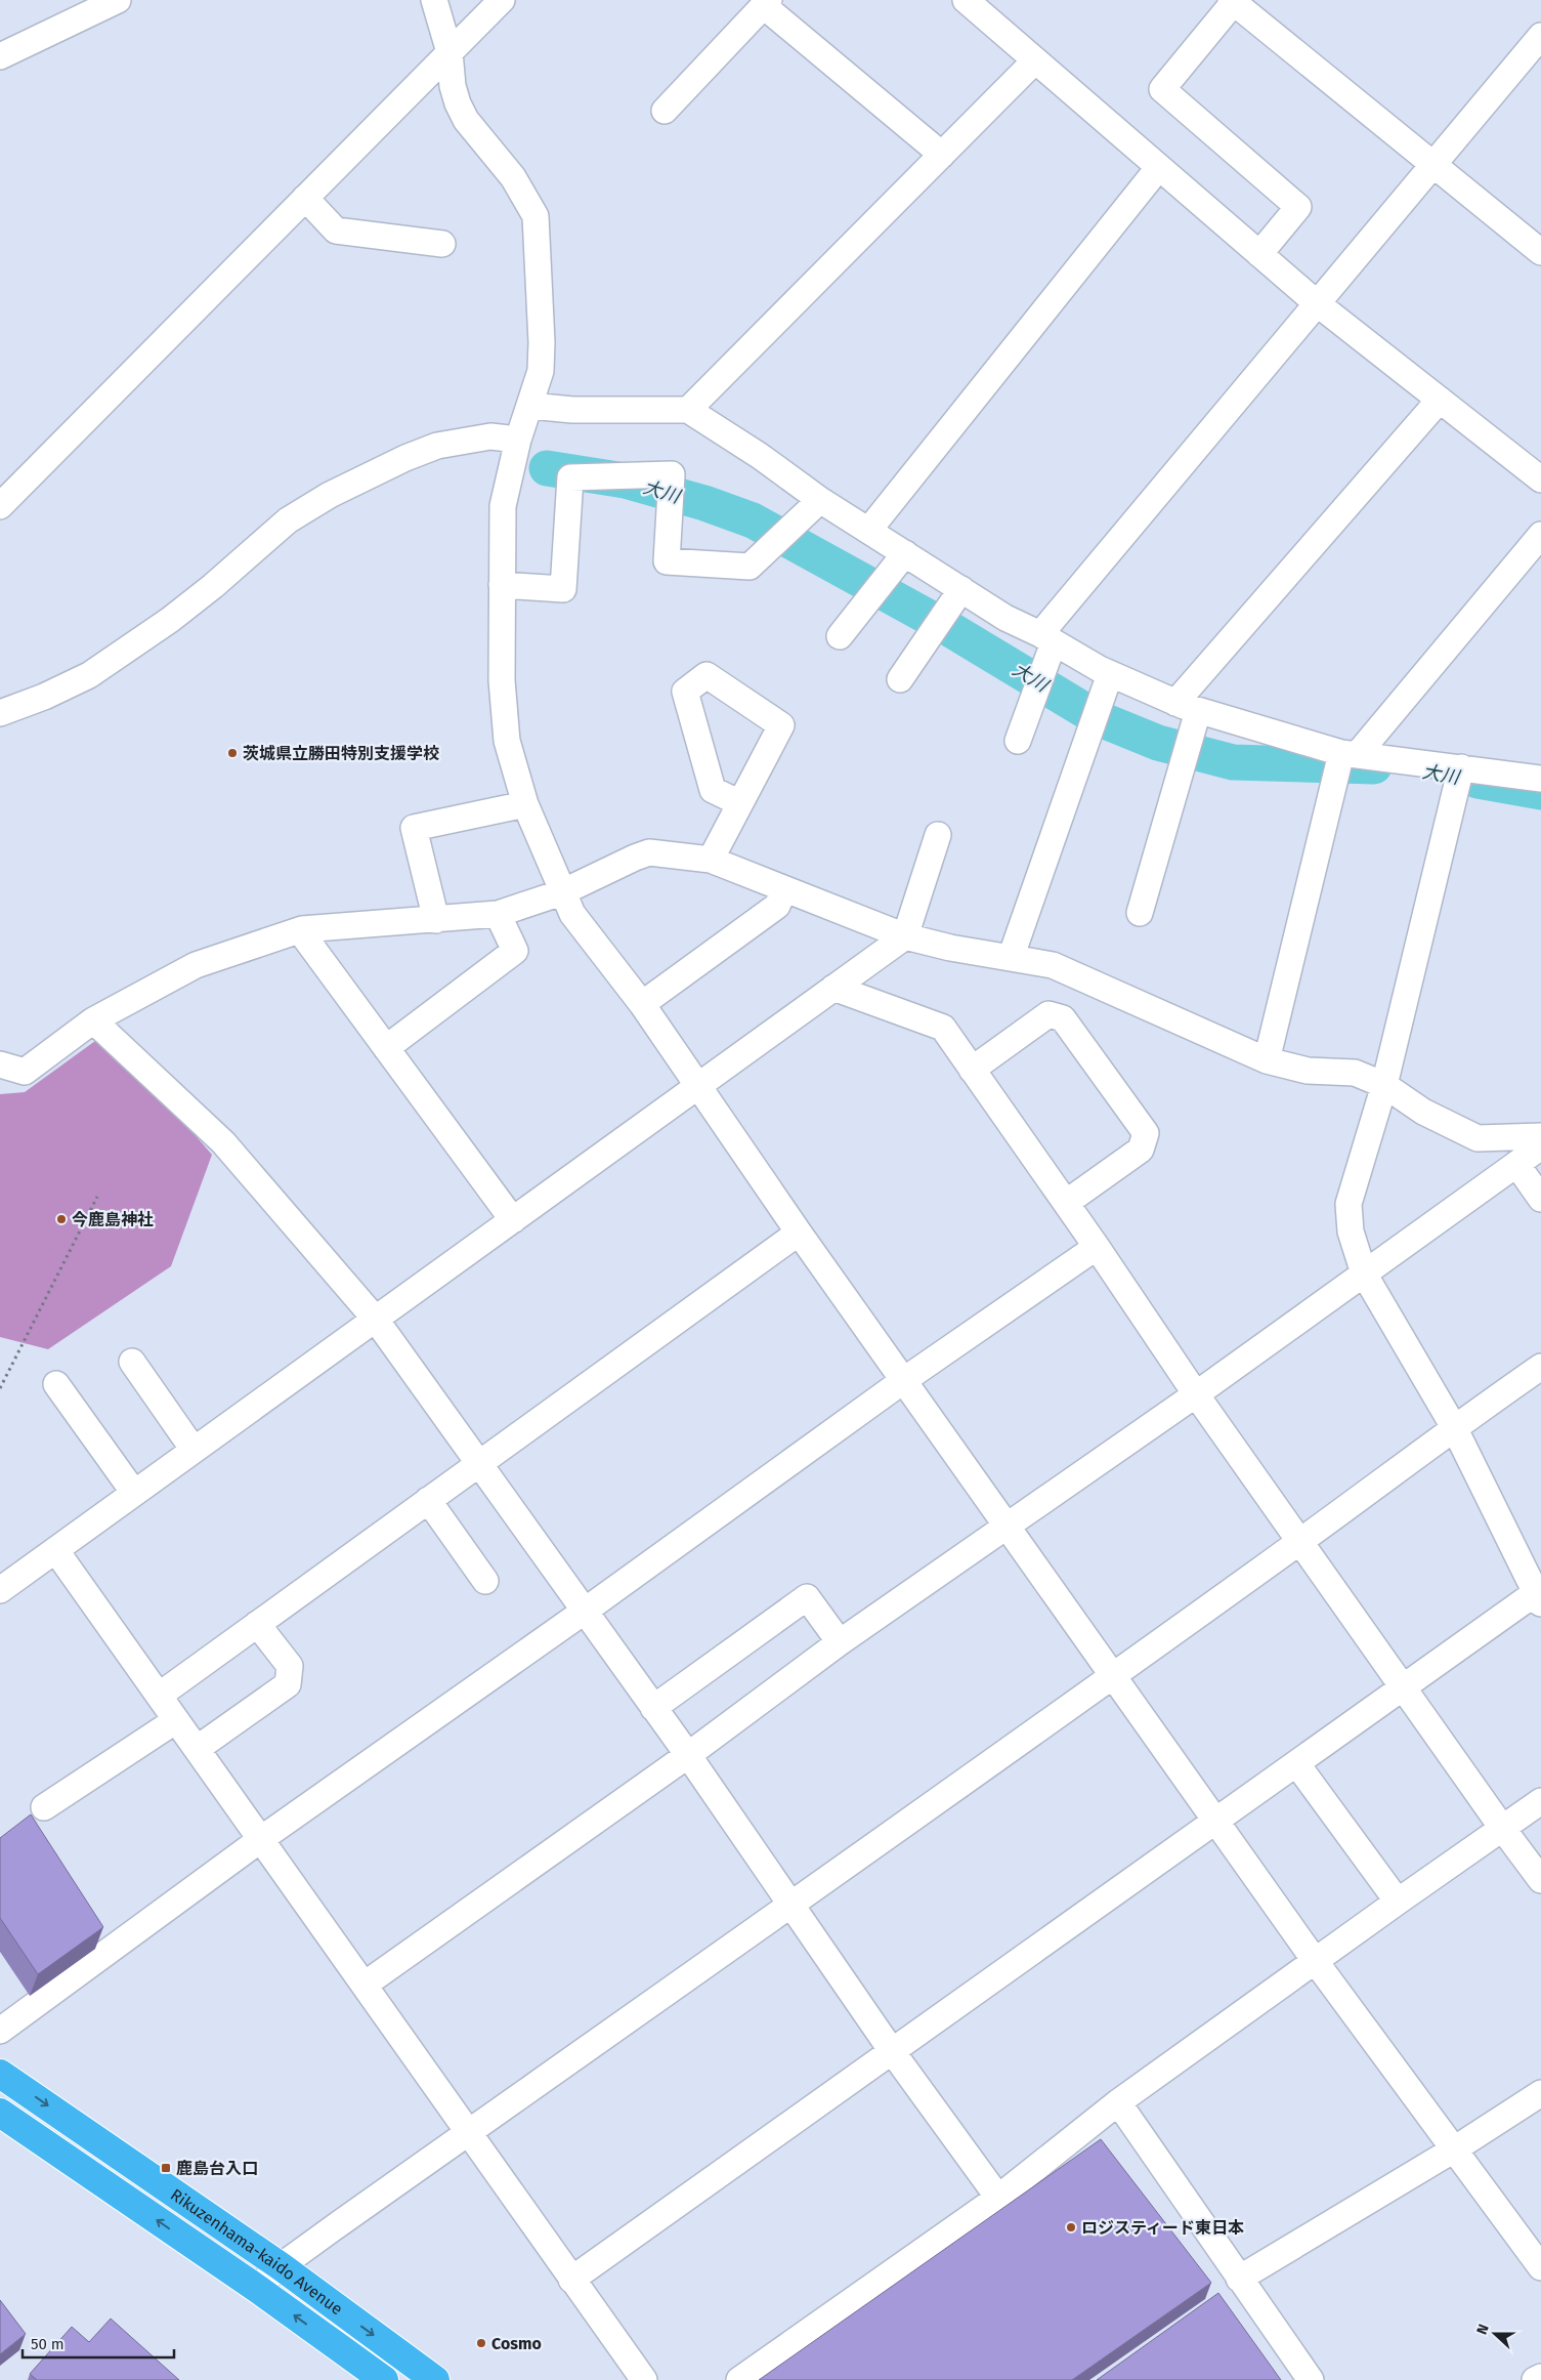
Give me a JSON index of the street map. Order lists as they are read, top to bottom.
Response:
{
  "streets": {
    "highway": ["Rikuzenhama-kaido Avenue"]
  },
  "water": ["大川"],
  "places": {
    "other": [
      "茨城県立勝田特別支援学校",
      "今鹿島神社",
      "ロジスティード東日本",
      "Cosmo"
    ],
    "transit": ["鹿島台入口"]
  },
  "scale_bar": "50 m",
  "north": "left"
}
